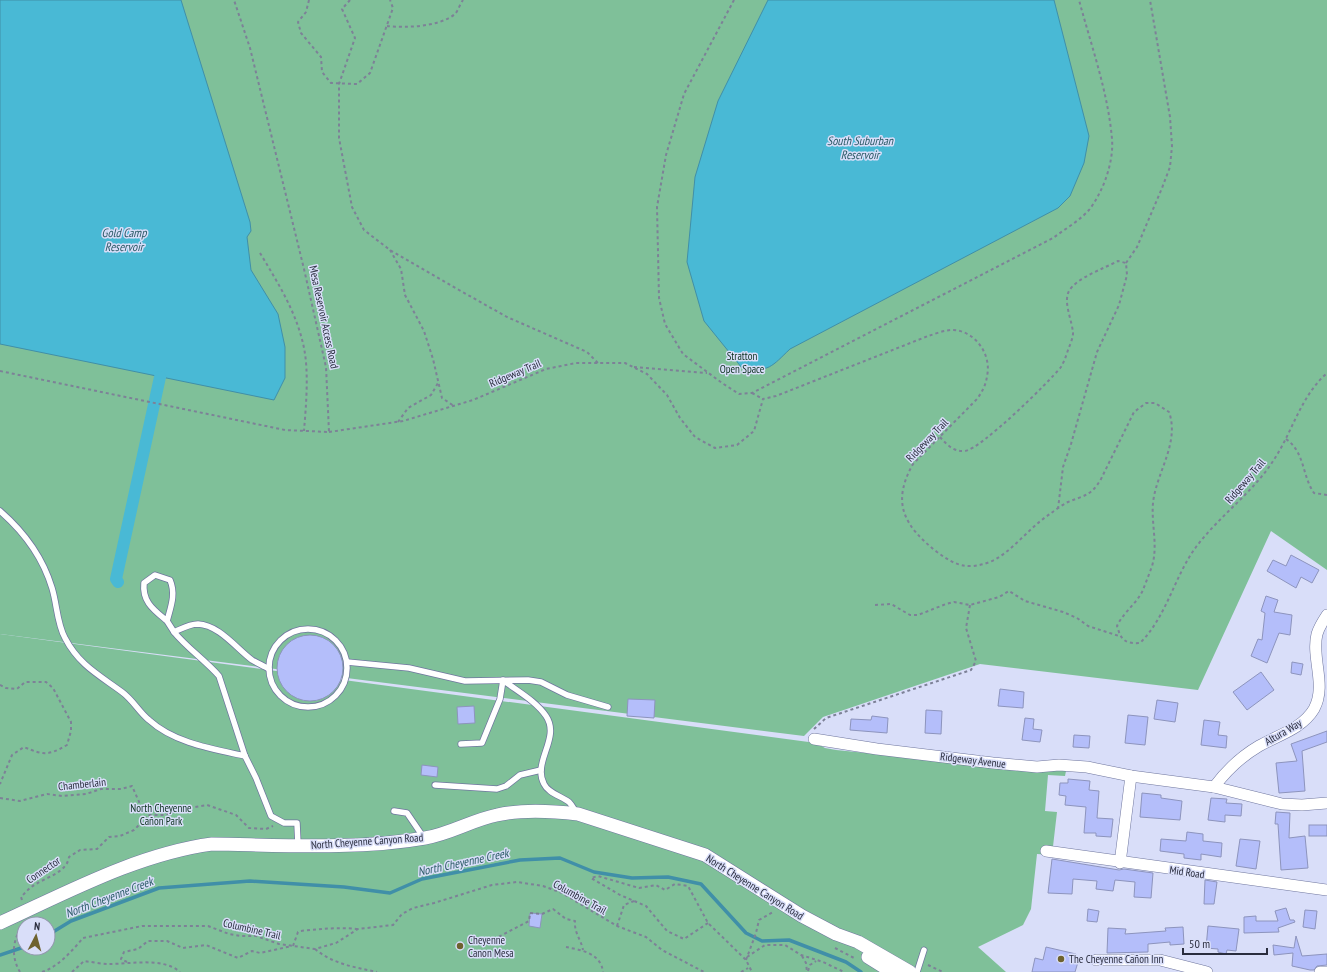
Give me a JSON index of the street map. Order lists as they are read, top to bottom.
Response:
{
  "streets": {
    "street": [
      "Altura Way",
      "Ridgeway Avenue",
      "North Cheyenne Canyon Road",
      "Mid Road"
    ],
    "path": [
      "Mesa Reservoir Access Road",
      "Ridgeway Trail",
      "Chamberlain",
      "Connector",
      "Columbine Trail"
    ]
  },
  "crossings": [
    ["Mesa Reservoir Access Road", "Ridgeway Trail"],
    ["Altura Way", "Ridgeway Avenue"],
    ["Chamberlain", "Connector"]
  ],
  "water": ["South Suburban Reservoir", "Gold Camp Reservoir", "North Cheyenne Creek"],
  "parks": ["Stratton Open Space", "North Cheyenne Cañon Park"],
  "places": ["Cheyenne Canon Mesa", "The Cheyenne Cañon Inn"],
  "scale_bar": "50 m",
  "north": "top"
}
